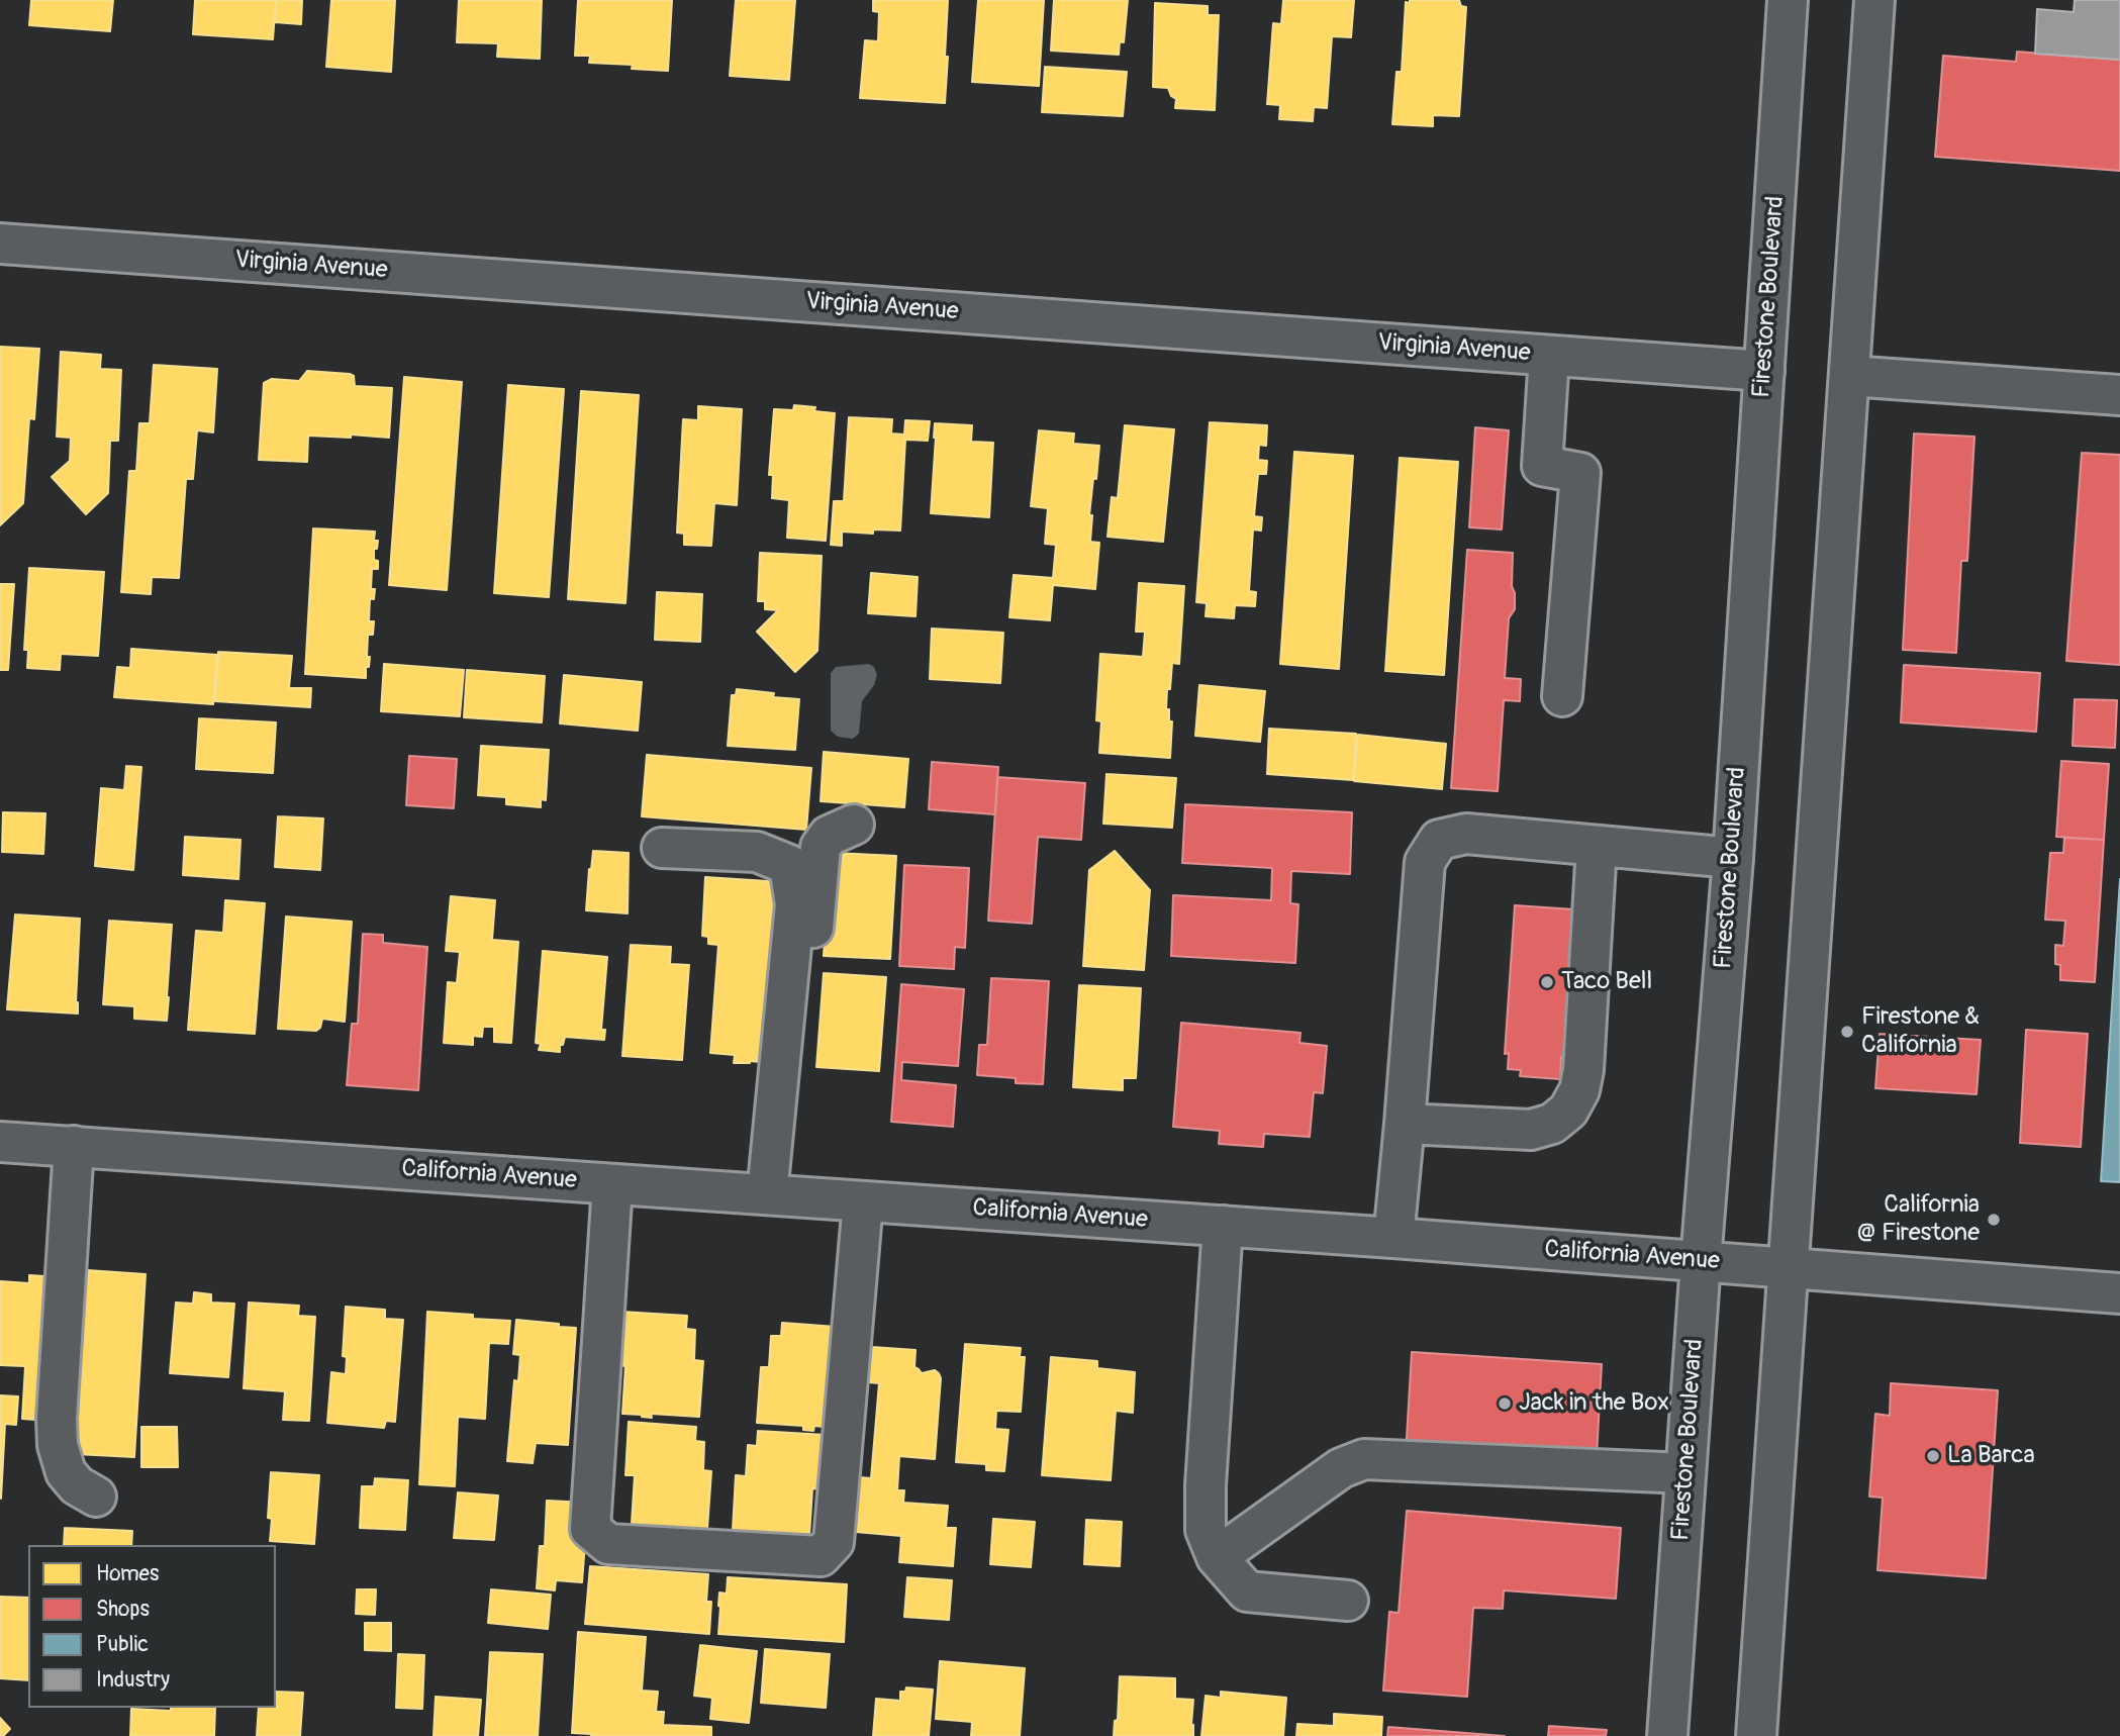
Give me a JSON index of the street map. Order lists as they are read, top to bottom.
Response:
{
  "streets": {
    "main road": ["Virginia Avenue", "Firestone Boulevard", "California Avenue"]
  },
  "crossings": [
    ["Virginia Avenue", "Firestone Boulevard"],
    ["Firestone Boulevard", "California Avenue"]
  ],
  "places": [
    "Taco Bell",
    "Firestone & California",
    "California @ Firestone",
    "Jack in the Box",
    "La Barca"
  ],
  "legend": [
    "Homes",
    "Shops",
    "Public",
    "Industry"
  ]
}
